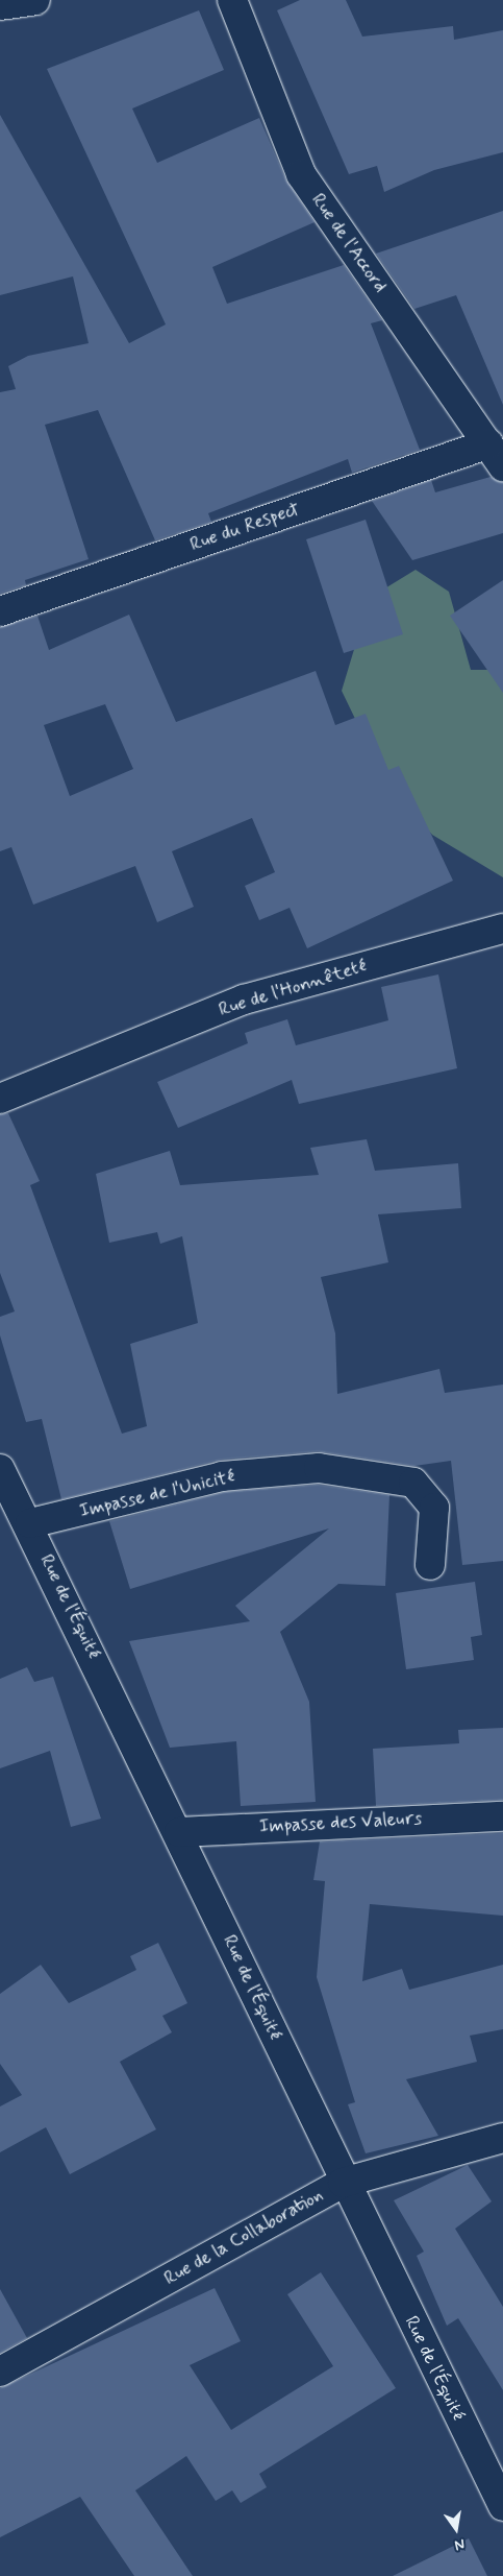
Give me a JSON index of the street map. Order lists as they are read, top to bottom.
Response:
{
  "streets": {
    "street": [
      "Rue de l'Accord",
      "Rue du Respect",
      "Rue de l'Honnêteté",
      "Impasse de l'Unicité",
      "Rue de l'Équité",
      "Impasse des Valeurs",
      "Rue de la Collaboration"
    ]
  },
  "crossings": [
    ["Rue de l'Accord", "Rue du Respect"],
    ["Impasse de l'Unicité", "Rue de l'Équité"],
    ["Rue de l'Équité", "Impasse des Valeurs"],
    ["Rue de l'Équité", "Rue de la Collaboration"]
  ],
  "north": "bottom"
}
